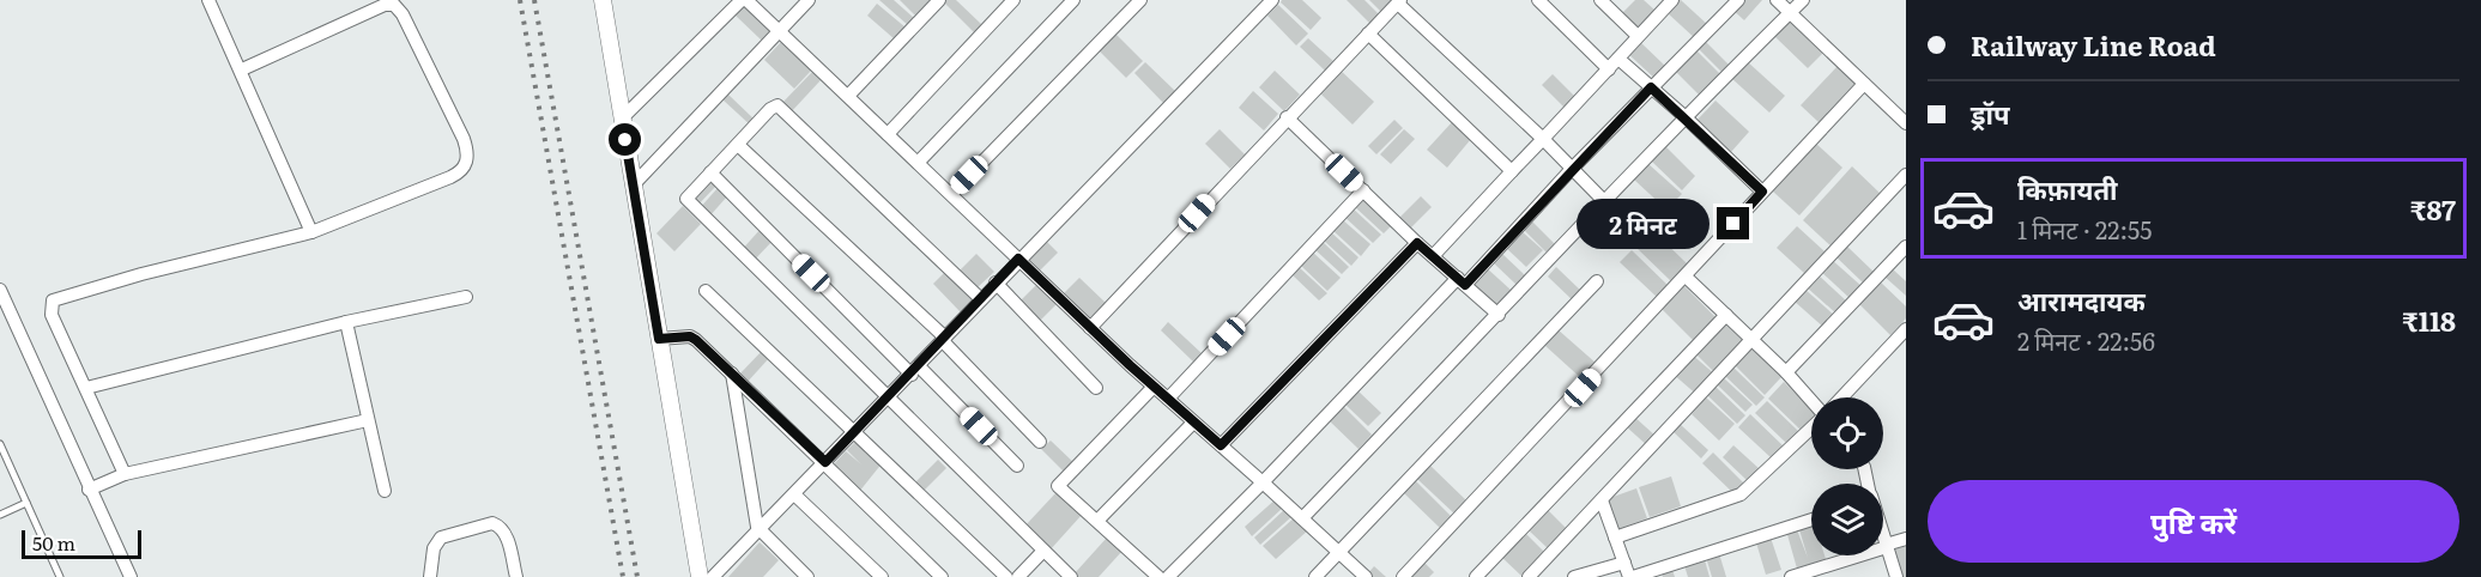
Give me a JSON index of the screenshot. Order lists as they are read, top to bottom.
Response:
{
  "scale_bar": "50 m",
  "page": {
    "banner": ["Railway Line Road", "ड्रॉप"],
    "list": [
      {
        "name": "किफ़ायती",
        "note": "1 मिनट · 22:55",
        "value": "₹87"
      },
      {
        "name": "आरामदायक",
        "note": "2 मिनट · 22:56",
        "value": "₹118"
      }
    ],
    "bubble": "2 मिनट",
    "buttons": "पुष्टि करें",
    "scale": "50 m"
  }
}
